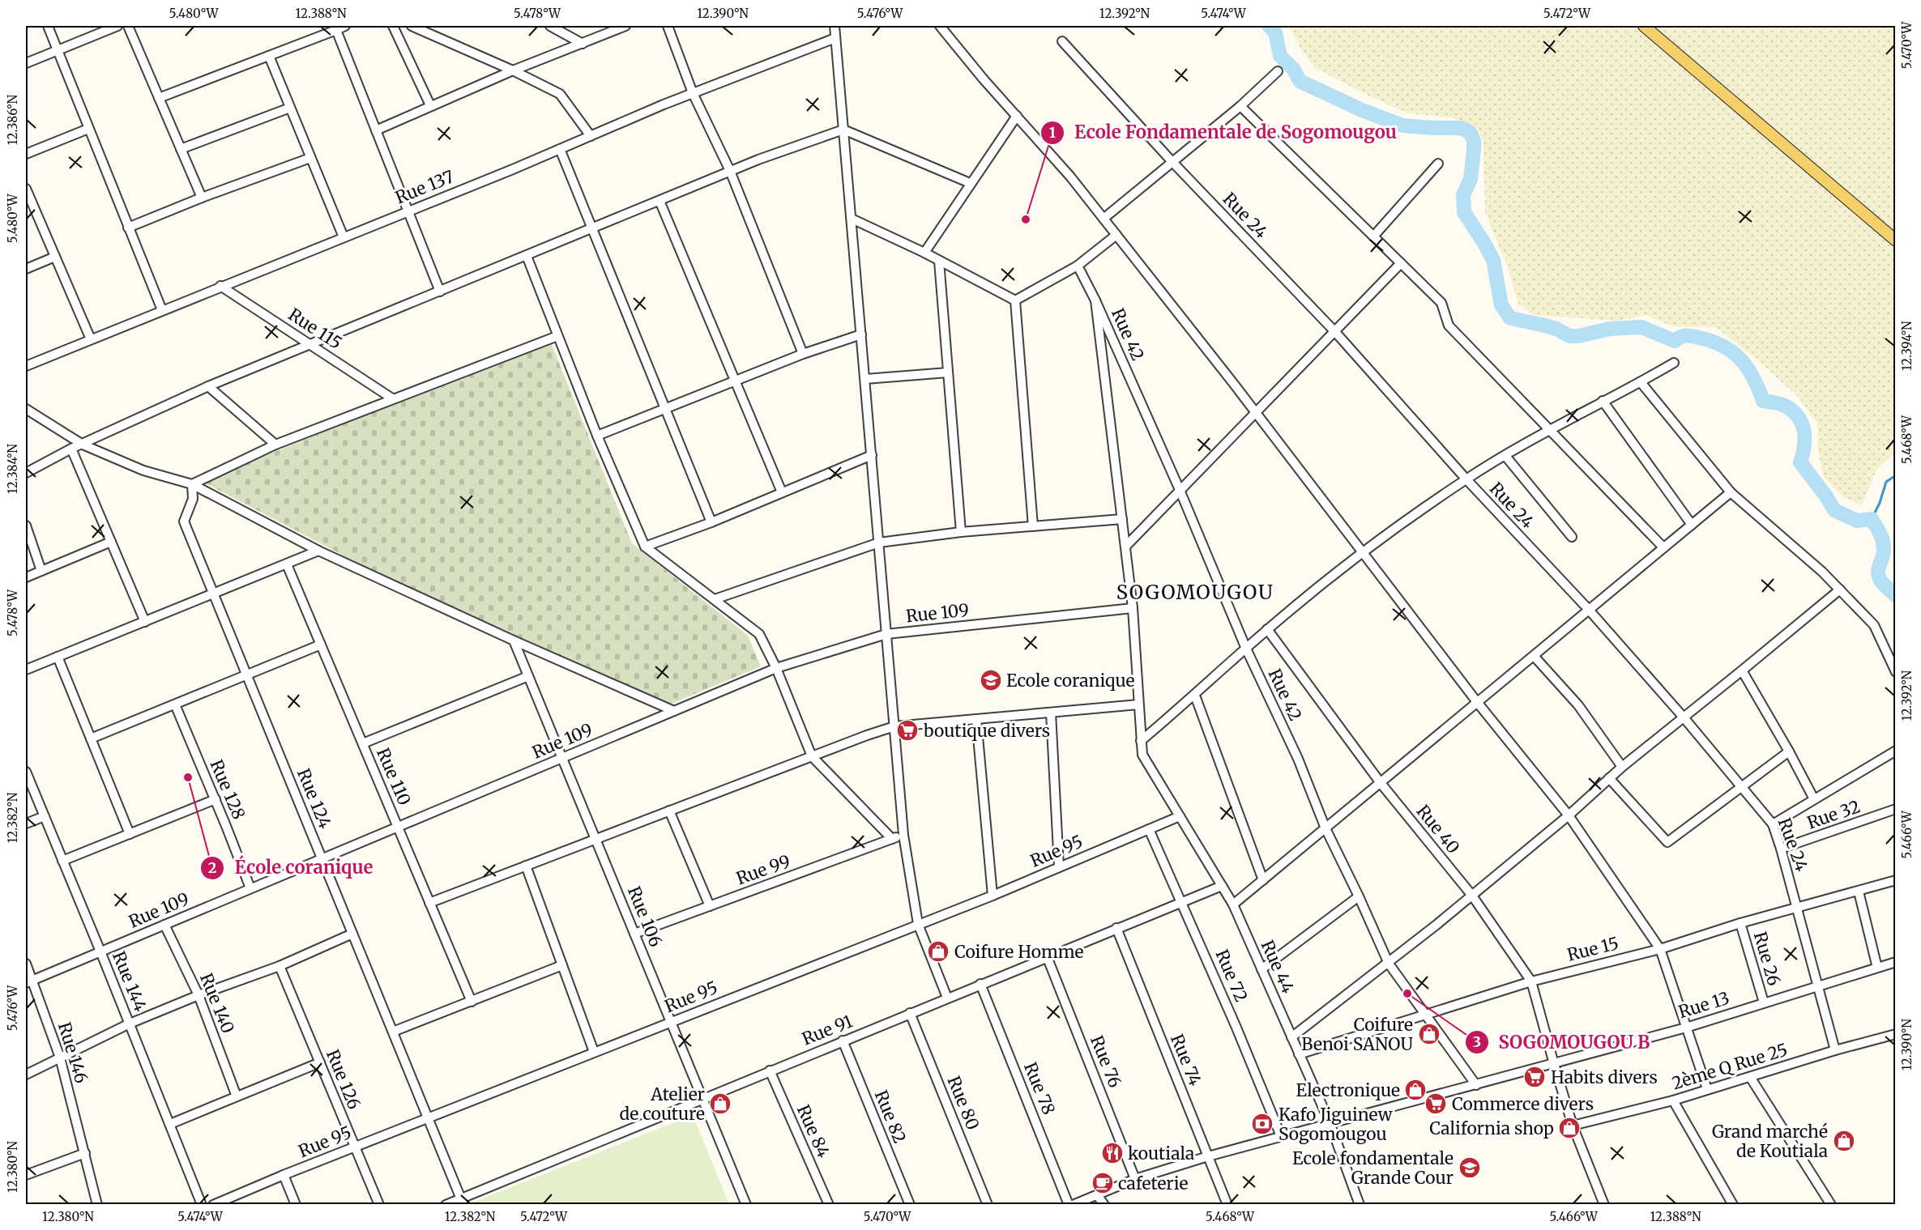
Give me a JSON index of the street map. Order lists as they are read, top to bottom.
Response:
{
  "streets": {
    "street": [
      "Rue 137",
      "Rue 24",
      "Rue 115",
      "Rue 42",
      "Rue 109",
      "Rue 110",
      "Rue 128",
      "Rue 124",
      "Rue 32",
      "Rue 40",
      "Rue 95",
      "Rue 99",
      "Rue 106",
      "Rue 15",
      "Rue 26",
      "Rue 44",
      "Rue 72",
      "Rue 144",
      "Rue 140",
      "Rue 13",
      "Rue 91",
      "Rue 146",
      "Rue 74",
      "Rue 76",
      "2ème Q Rue 25",
      "Rue 126",
      "Rue 78",
      "Rue 80",
      "Rue 82",
      "Rue 84"
    ]
  },
  "crossings": [
    ["Rue 137", "Rue 115"],
    ["Rue 24", "Rue 32"],
    ["Rue 24", "Rue 15"],
    ["Rue 24", "Rue 13"],
    ["Rue 24", "2ème Q Rue 25"],
    ["Rue 42", "Rue 109"],
    ["Rue 42", "Rue 15"],
    ["Rue 42", "Rue 44"],
    ["Rue 42", "Rue 13"],
    ["Rue 109", "Rue 110"],
    ["Rue 109", "Rue 128"],
    ["Rue 109", "Rue 124"],
    ["Rue 109", "Rue 106"],
    ["Rue 109", "Rue 144"],
    ["Rue 109", "Rue 140"],
    ["Rue 109", "Rue 146"],
    ["Rue 124", "Rue 95"],
    ["Rue 124", "Rue 91"],
    ["Rue 40", "Rue 15"],
    ["Rue 40", "Rue 13"],
    ["Rue 40", "2ème Q Rue 25"],
    ["Rue 95", "Rue 106"],
    ["Rue 95", "Rue 44"],
    ["Rue 95", "Rue 72"],
    ["Rue 95", "Rue 126"],
    ["Rue 99", "Rue 106"],
    ["Rue 106", "Rue 91"],
    ["Rue 15", "Rue 26"],
    ["Rue 15", "Rue 44"],
    ["Rue 26", "Rue 13"],
    ["Rue 44", "Rue 13"],
    ["Rue 44", "Rue 91"],
    ["Rue 72", "Rue 13"],
    ["Rue 72", "Rue 91"],
    ["Rue 13", "Rue 74"],
    ["Rue 13", "Rue 76"],
    ["Rue 91", "Rue 74"],
    ["Rue 91", "Rue 76"],
    ["Rue 91", "Rue 78"],
    ["Rue 91", "Rue 80"],
    ["Rue 91", "Rue 82"],
    ["Rue 91", "Rue 84"]
  ],
  "districts": ["SOGOMOUGOU"],
  "places": {
    "other": ["Ecole Fondamentale de Sogomougou", "École coranique", "SOGOMOUGOU B"],
    "school or university": ["Ecole coranique", "Ecole fondamentale Grande Cour"],
    "supermarket": ["boutique divers", "Habits divers", "Commerce divers"],
    "shop": [
      "Coifure Homme",
      "Coifure Benoi SANOU",
      "Electronique",
      "Atelier de couture",
      "California shop",
      "Grand marché de Koutiala"
    ],
    "bank": ["Kafo Jiguinew Sogomougou"],
    "restaurant": ["koutiala"],
    "cafe": ["cafeterie"]
  },
  "coordinates": [
    "5.480°W",
    "12.388°N",
    "5.478°W",
    "12.390°N",
    "5.476°W",
    "12.392°N",
    "5.474°W",
    "5.472°W",
    "5.470°W",
    "12.386°N",
    "12.394°N",
    "5.468°W",
    "12.384°N",
    "12.382°N",
    "5.466°W",
    "12.380°N"
  ]
}
